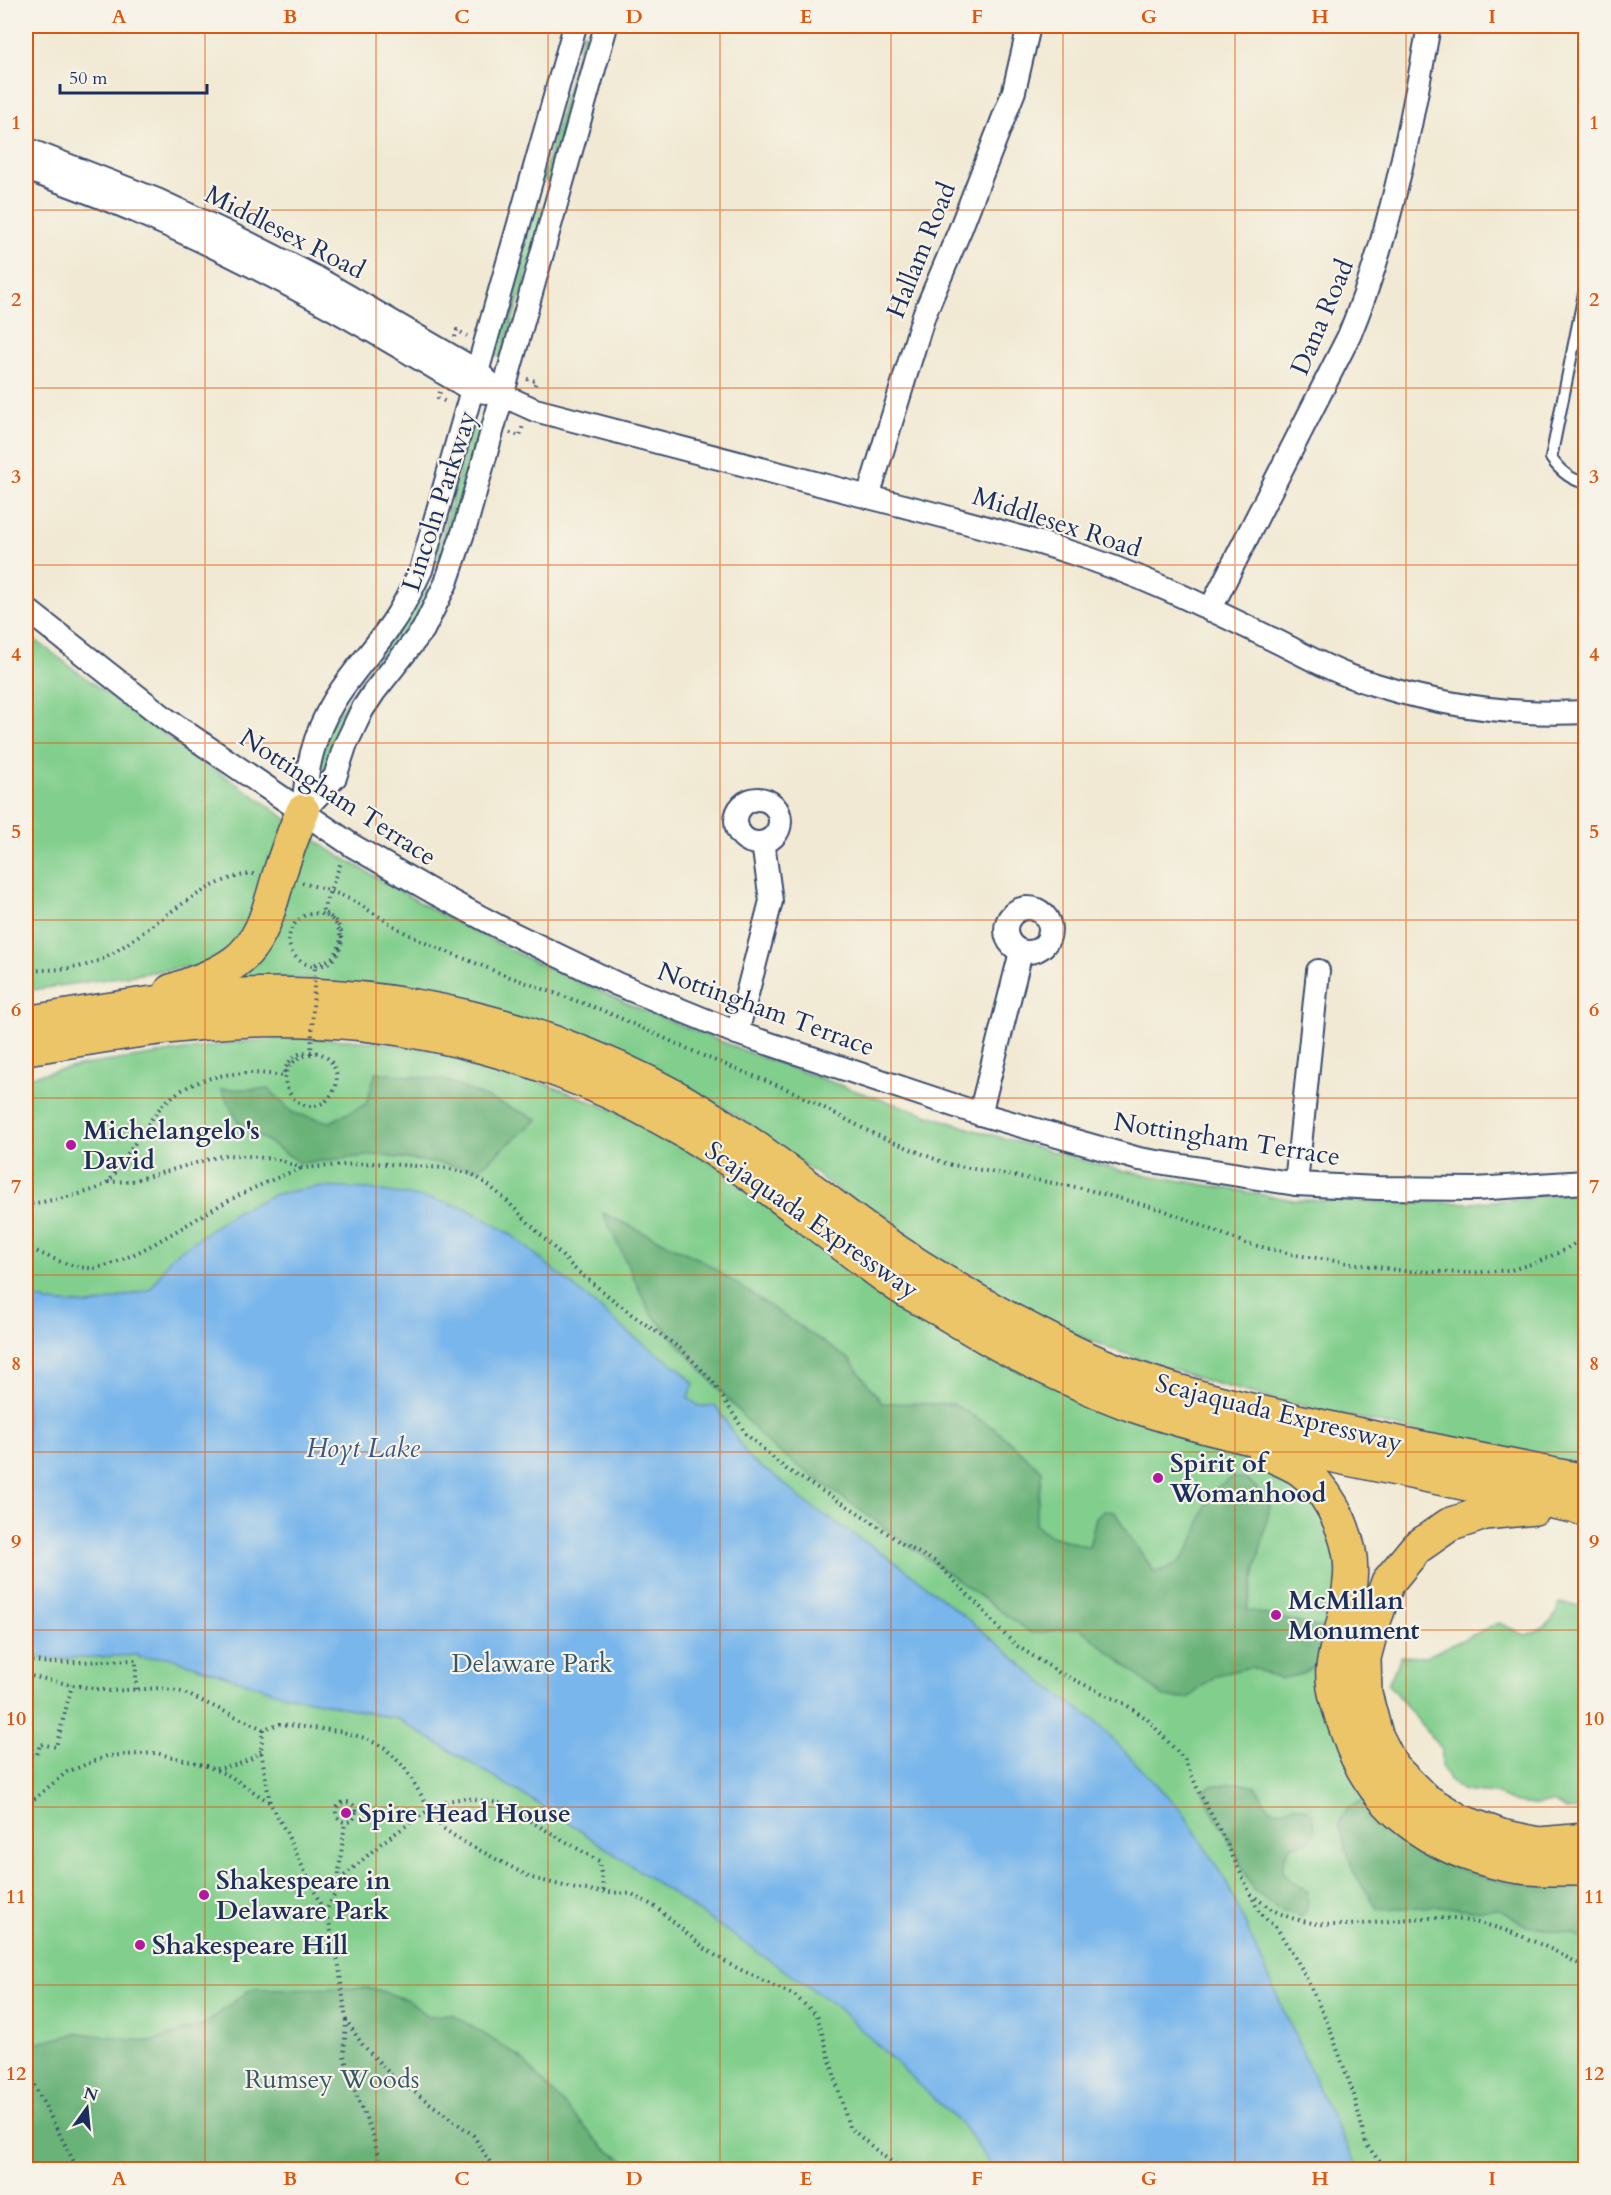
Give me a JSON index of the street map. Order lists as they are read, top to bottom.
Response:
{
  "streets": {
    "highway": ["Scajaquada Expressway"],
    "street": [
      "Middlesex Road",
      "Hallam Road",
      "Dana Road",
      "Lincoln Parkway",
      "Nottingham Terrace"
    ]
  },
  "crossings": [
    ["Middlesex Road", "Hallam Road"],
    ["Middlesex Road", "Dana Road"],
    ["Middlesex Road", "Lincoln Parkway"],
    ["Lincoln Parkway", "Nottingham Terrace"]
  ],
  "water": ["Hoyt Lake"],
  "parks": ["Delaware Park", "Rumsey Woods"],
  "places": [
    "Michelangelo's David",
    "Spirit of Womanhood",
    "McMillan Monument",
    "Spire Head House",
    "Shakespeare in Delaware Park",
    "Shakespeare Hill"
  ],
  "scale_bar": "50 m",
  "north": "top",
  "grid": {
    "columns": [
      "A",
      "B",
      "C",
      "D",
      "E",
      "F",
      "G",
      "H",
      "I"
    ],
    "rows": [
      "1",
      "2",
      "3",
      "4",
      "5",
      "6",
      "7",
      "8",
      "9",
      "10",
      "11",
      "12"
    ]
  }
}
